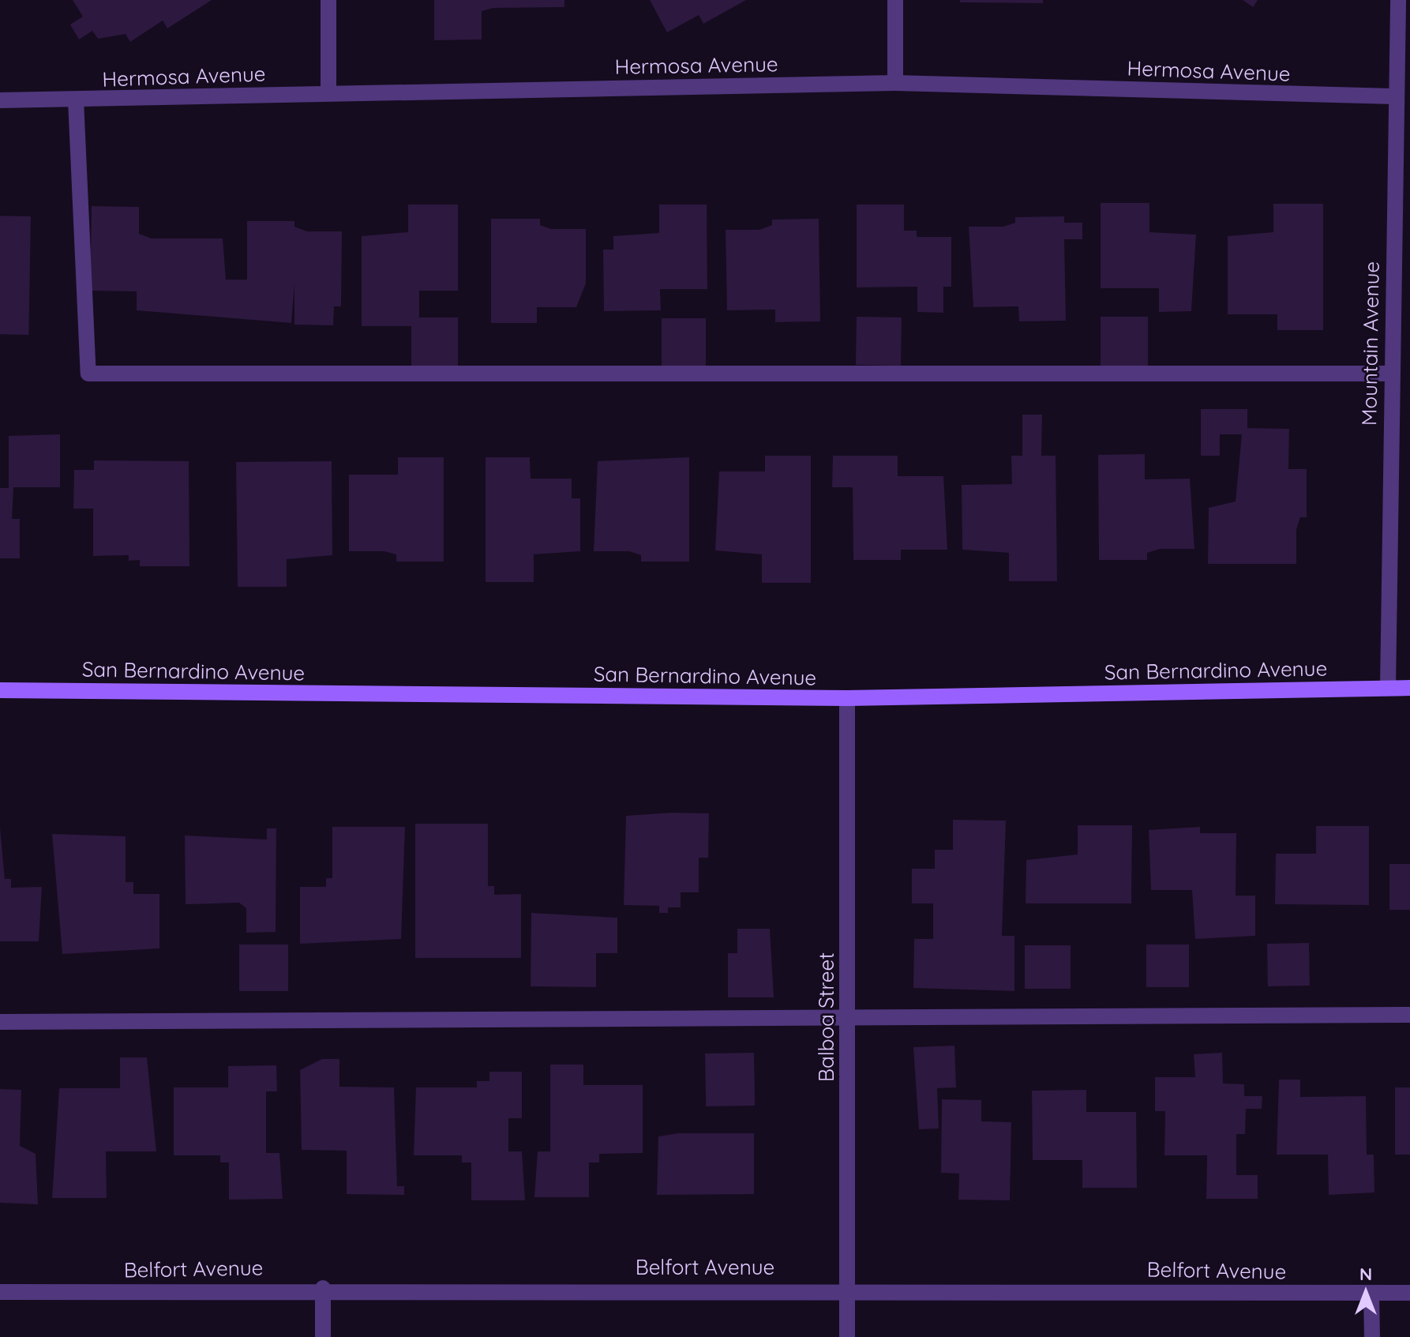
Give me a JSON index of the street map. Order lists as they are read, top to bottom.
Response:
{
  "streets": {
    "main road": ["San Bernardino Avenue"],
    "street": [
      "Hermosa Avenue",
      "Mountain Avenue",
      "Balboa Street",
      "Belfort Avenue"
    ]
  },
  "crossings": [
    ["Hermosa Avenue", "Mountain Avenue"],
    ["Mountain Avenue", "San Bernardino Avenue"],
    ["San Bernardino Avenue", "Balboa Street"],
    ["Balboa Street", "Belfort Avenue"]
  ],
  "north": "top"
}
